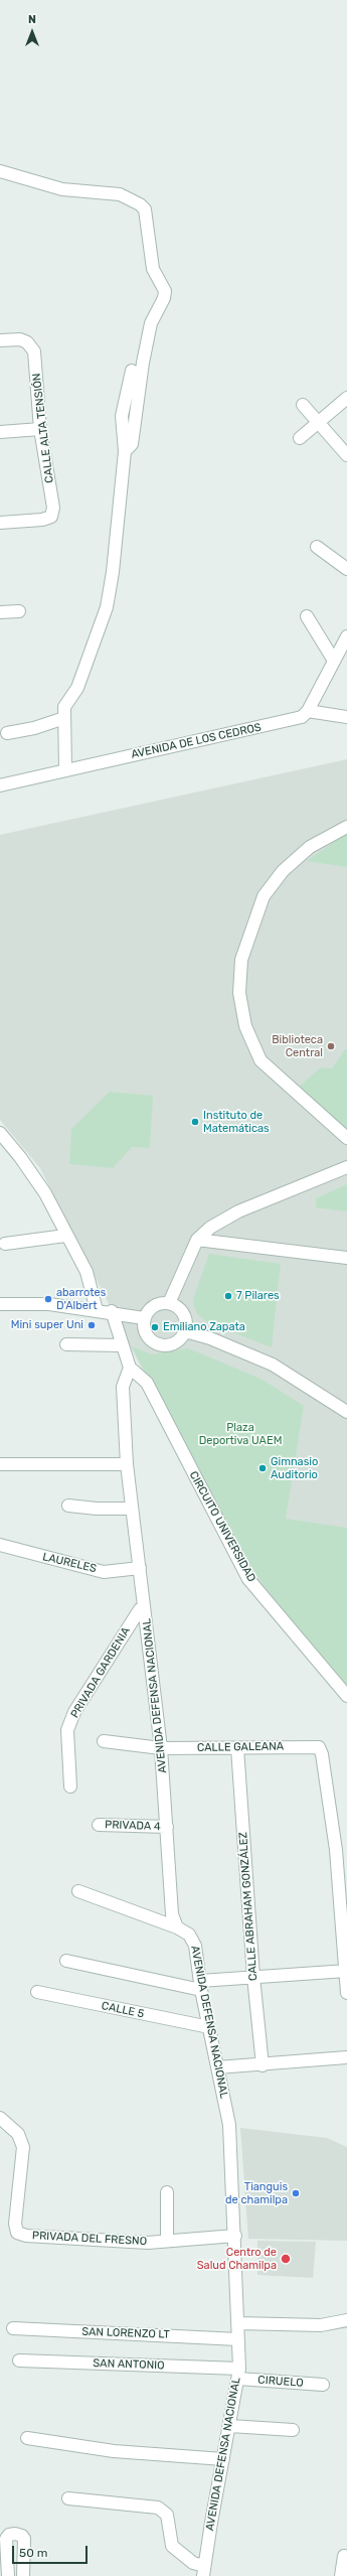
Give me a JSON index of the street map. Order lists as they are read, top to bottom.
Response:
{
  "streets": {
    "street": [
      "CALLE ALTA TENSIÓN",
      "AVENIDA DE LOS CEDROS",
      "CIRCUITO UNIVERSIDAD",
      "LAURELES",
      "PRIVADA GARDENIA",
      "AVENIDA DEFENSA NACIONAL",
      "CALLE GALEANA",
      "PRIVADA 4",
      "CALLE ABRAHAM GONZÁLEZ",
      "CALLE 5",
      "PRIVADA DEL FRESNO",
      "SAN LORENZO LT",
      "SAN ANTONIO",
      "CIRUELO"
    ]
  },
  "crossings": [
    ["CIRCUITO UNIVERSIDAD", "AVENIDA DEFENSA NACIONAL"],
    ["LAURELES", "AVENIDA DEFENSA NACIONAL"],
    ["AVENIDA DEFENSA NACIONAL", "CALLE GALEANA"],
    ["AVENIDA DEFENSA NACIONAL", "PRIVADA 4"],
    ["AVENIDA DEFENSA NACIONAL", "CALLE 5"],
    ["AVENIDA DEFENSA NACIONAL", "PRIVADA DEL FRESNO"],
    ["AVENIDA DEFENSA NACIONAL", "SAN LORENZO LT"],
    ["AVENIDA DEFENSA NACIONAL", "SAN ANTONIO"],
    ["AVENIDA DEFENSA NACIONAL", "CIRUELO"],
    ["CALLE GALEANA", "CALLE ABRAHAM GONZÁLEZ"],
    ["SAN ANTONIO", "CIRUELO"]
  ],
  "parks": ["Plaza Deportiva UAEM"],
  "places": [
    "Biblioteca Central",
    "Instituto de Matemáticas",
    "7 Pilares",
    "abarrotes D'Albert",
    "Mini super Uni",
    "Emiliano Zapata",
    "Gimnasio Auditorio",
    "Tianguis de chamilpa",
    "Centro de Salud Chamilpa"
  ],
  "scale_bar": "50 m",
  "north": "top"
}
